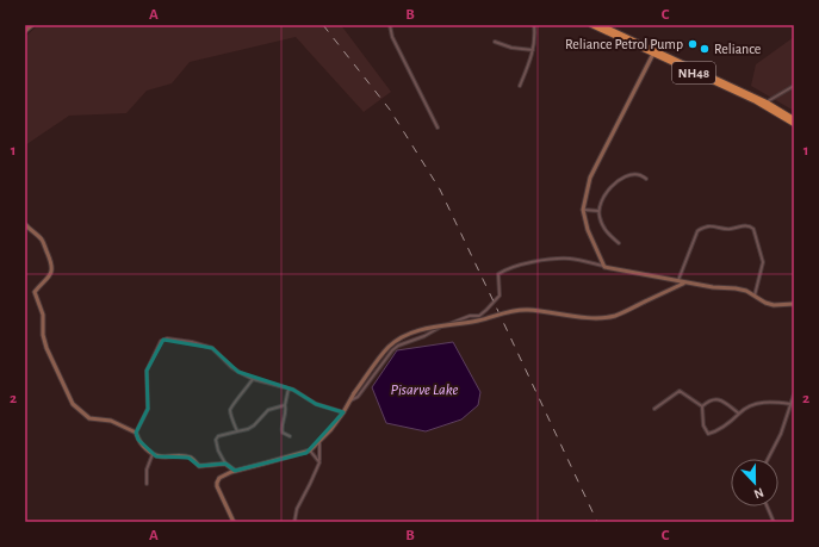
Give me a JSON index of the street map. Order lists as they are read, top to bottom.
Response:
{
  "streets": {
    "highway": ["NH48"]
  },
  "water": ["Pisarve Lake"],
  "places": ["Reliance Petrol Pump", "Reliance"],
  "north": "bottom",
  "grid": {
    "columns": ["A", "B", "C"],
    "rows": ["1", "2"]
  }
}
